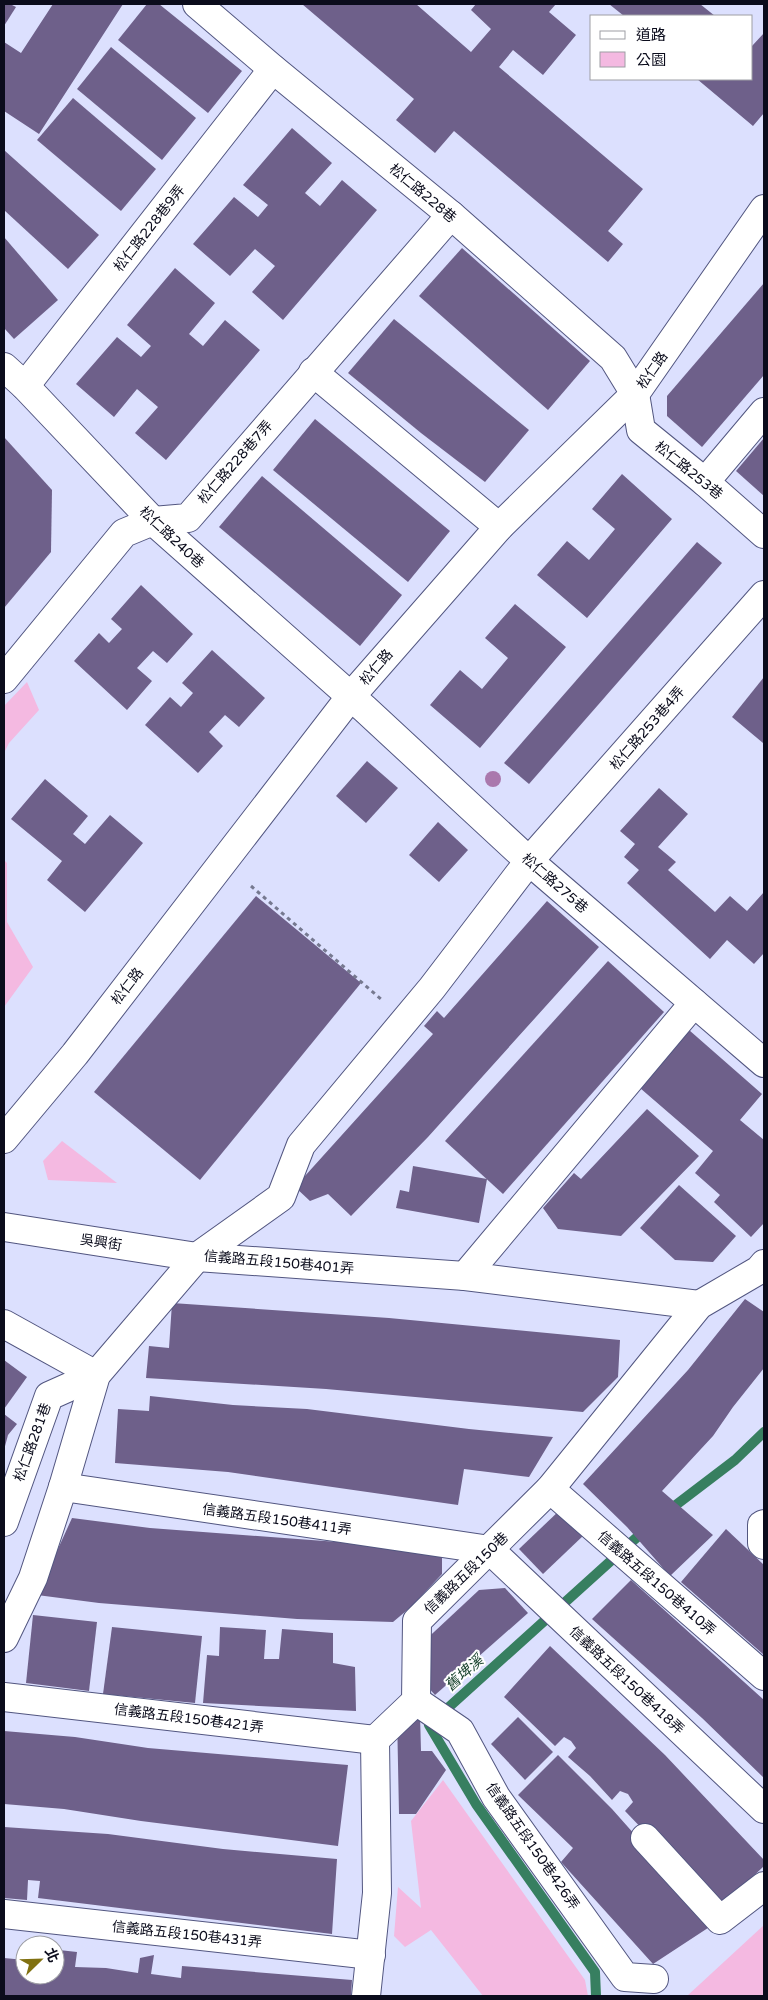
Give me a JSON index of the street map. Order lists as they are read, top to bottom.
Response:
{
  "streets": {
    "street": [
      "松仁路228巷",
      "松仁路228巷9弄",
      "松仁路",
      "松仁路228巷7弄",
      "松仁路253巷",
      "松仁路240巷",
      "松仁路253巷4弄",
      "松仁路275巷",
      "吳興街",
      "信義路五段150巷401弄",
      "松仁路281巷",
      "信義路五段150巷411弄",
      "信義路五段150巷",
      "信義路五段150巷410弄",
      "信義路五段150巷418弄",
      "信義路五段150巷421弄",
      "信義路五段150巷426弄",
      "信義路五段150巷431弄"
    ]
  },
  "crossings": [
    ["松仁路228巷", "松仁路228巷9弄"],
    ["松仁路228巷", "松仁路"],
    ["松仁路228巷", "松仁路228巷7弄"],
    ["松仁路228巷", "松仁路253巷"],
    ["松仁路228巷9弄", "松仁路240巷"],
    ["松仁路", "松仁路253巷"],
    ["松仁路", "松仁路240巷"],
    ["松仁路", "松仁路275巷"],
    ["松仁路228巷7弄", "松仁路240巷"],
    ["松仁路240巷", "松仁路275巷"],
    ["松仁路253巷4弄", "松仁路275巷"],
    ["松仁路253巷4弄", "信義路五段150巷401弄"],
    ["松仁路275巷", "信義路五段150巷401弄"],
    ["吳興街", "信義路五段150巷401弄"],
    ["信義路五段150巷401弄", "信義路五段150巷"],
    ["信義路五段150巷411弄", "信義路五段150巷"],
    ["信義路五段150巷411弄", "信義路五段150巷418弄"],
    ["信義路五段150巷", "信義路五段150巷410弄"],
    ["信義路五段150巷", "信義路五段150巷418弄"],
    ["信義路五段150巷", "信義路五段150巷426弄"]
  ],
  "water": ["舊埤溪"],
  "legend": ["道路", "公園"],
  "north": "top right"
}
